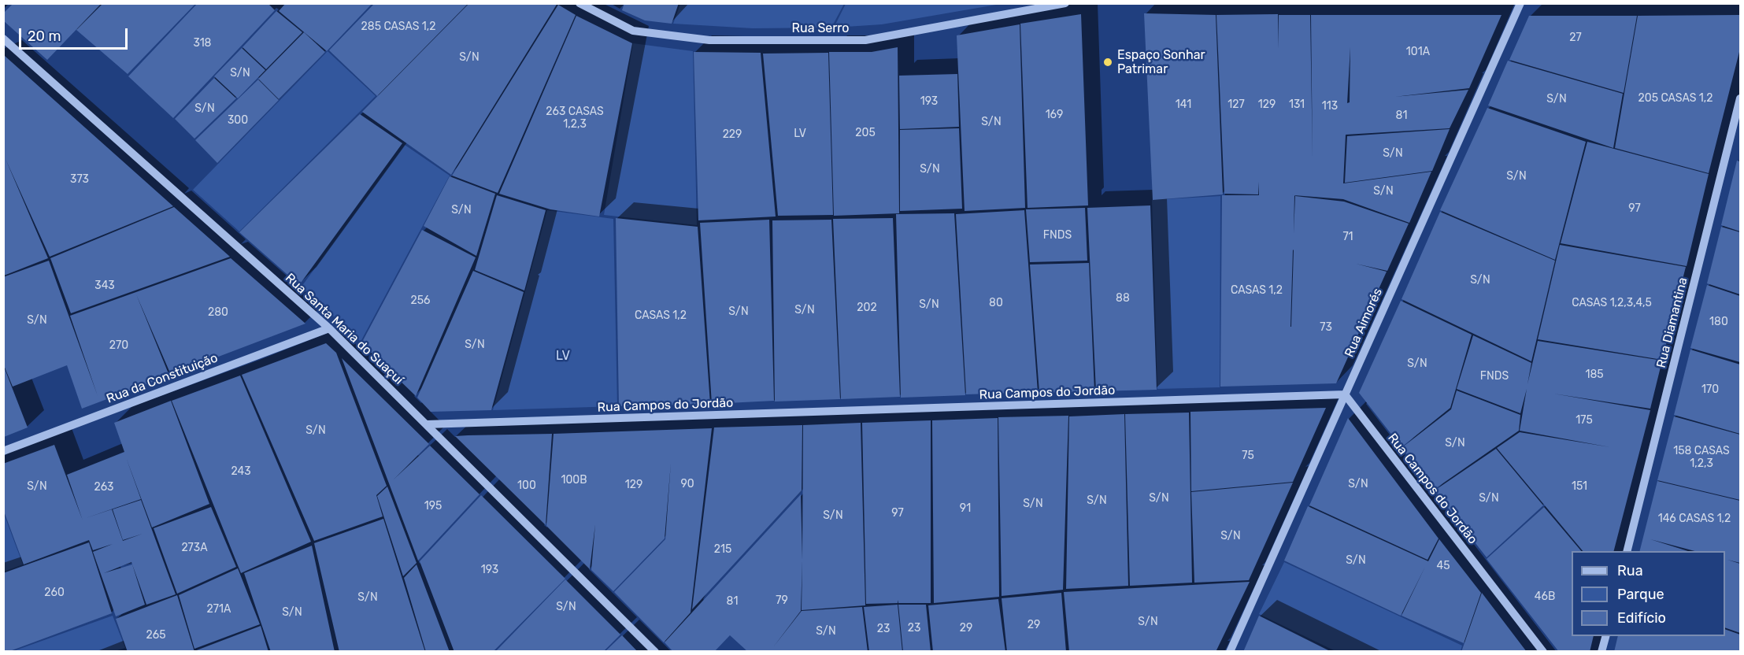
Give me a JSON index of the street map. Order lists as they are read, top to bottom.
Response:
{
  "streets": {
    "street": [
      "Rua Serro",
      "Rua Aimorés",
      "Rua Diamantina",
      "Rua Santa Maria do Suaçuí",
      "Rua da Constituição",
      "Rua Campos do Jordão"
    ]
  },
  "crossings": [
    ["Rua Aimorés", "Rua Campos do Jordão"],
    ["Rua Santa Maria do Suaçuí", "Rua da Constituição"],
    ["Rua Santa Maria do Suaçuí", "Rua Campos do Jordão"]
  ],
  "parks": ["LV"],
  "places": ["Espaço Sonhar Patrimar"],
  "house_numbers": [
    "285 CASAS 1,2",
    "27",
    "318",
    "101A",
    "S/N",
    "S/N",
    "205 CASAS 1,2",
    "S/N",
    "193",
    "141",
    "127",
    "129",
    "131",
    "113",
    "S/N",
    "263 CASAS 1,2,3",
    "169",
    "81",
    "300",
    "S/N",
    "205",
    "LV",
    "229",
    "S/N",
    "S/N",
    "S/N",
    "373",
    "S/N",
    "97",
    "S/N",
    "FNDS",
    "71",
    "S/N",
    "343",
    "CASAS 1,2",
    "88",
    "256",
    "80",
    "CASAS 1,2,3,4,5",
    "S/N",
    "202",
    "S/N",
    "S/N",
    "280",
    "CASAS 1,2",
    "S/N",
    "180",
    "73",
    "S/N",
    "270",
    "S/N",
    "185",
    "FNDS",
    "170",
    "175",
    "S/N",
    "S/N",
    "158 CASAS 1,2,3",
    "75",
    "243",
    "100B",
    "90",
    "S/N",
    "129",
    "100",
    "S/N",
    "151",
    "263",
    "S/N",
    "S/N",
    "S/N",
    "S/N",
    "195",
    "91",
    "97",
    "S/N",
    "146 CASAS 1,2",
    "S/N",
    "273A",
    "215",
    "S/N",
    "45",
    "193",
    "260",
    "46B",
    "S/N",
    "79",
    "81",
    "S/N",
    "271A",
    "S/N",
    "S/N",
    "29",
    "23",
    "29",
    "23",
    "S/N",
    "265"
  ],
  "legend": ["Rua", "Parque", "Edifício"],
  "scale_bar": "20 m"
}
